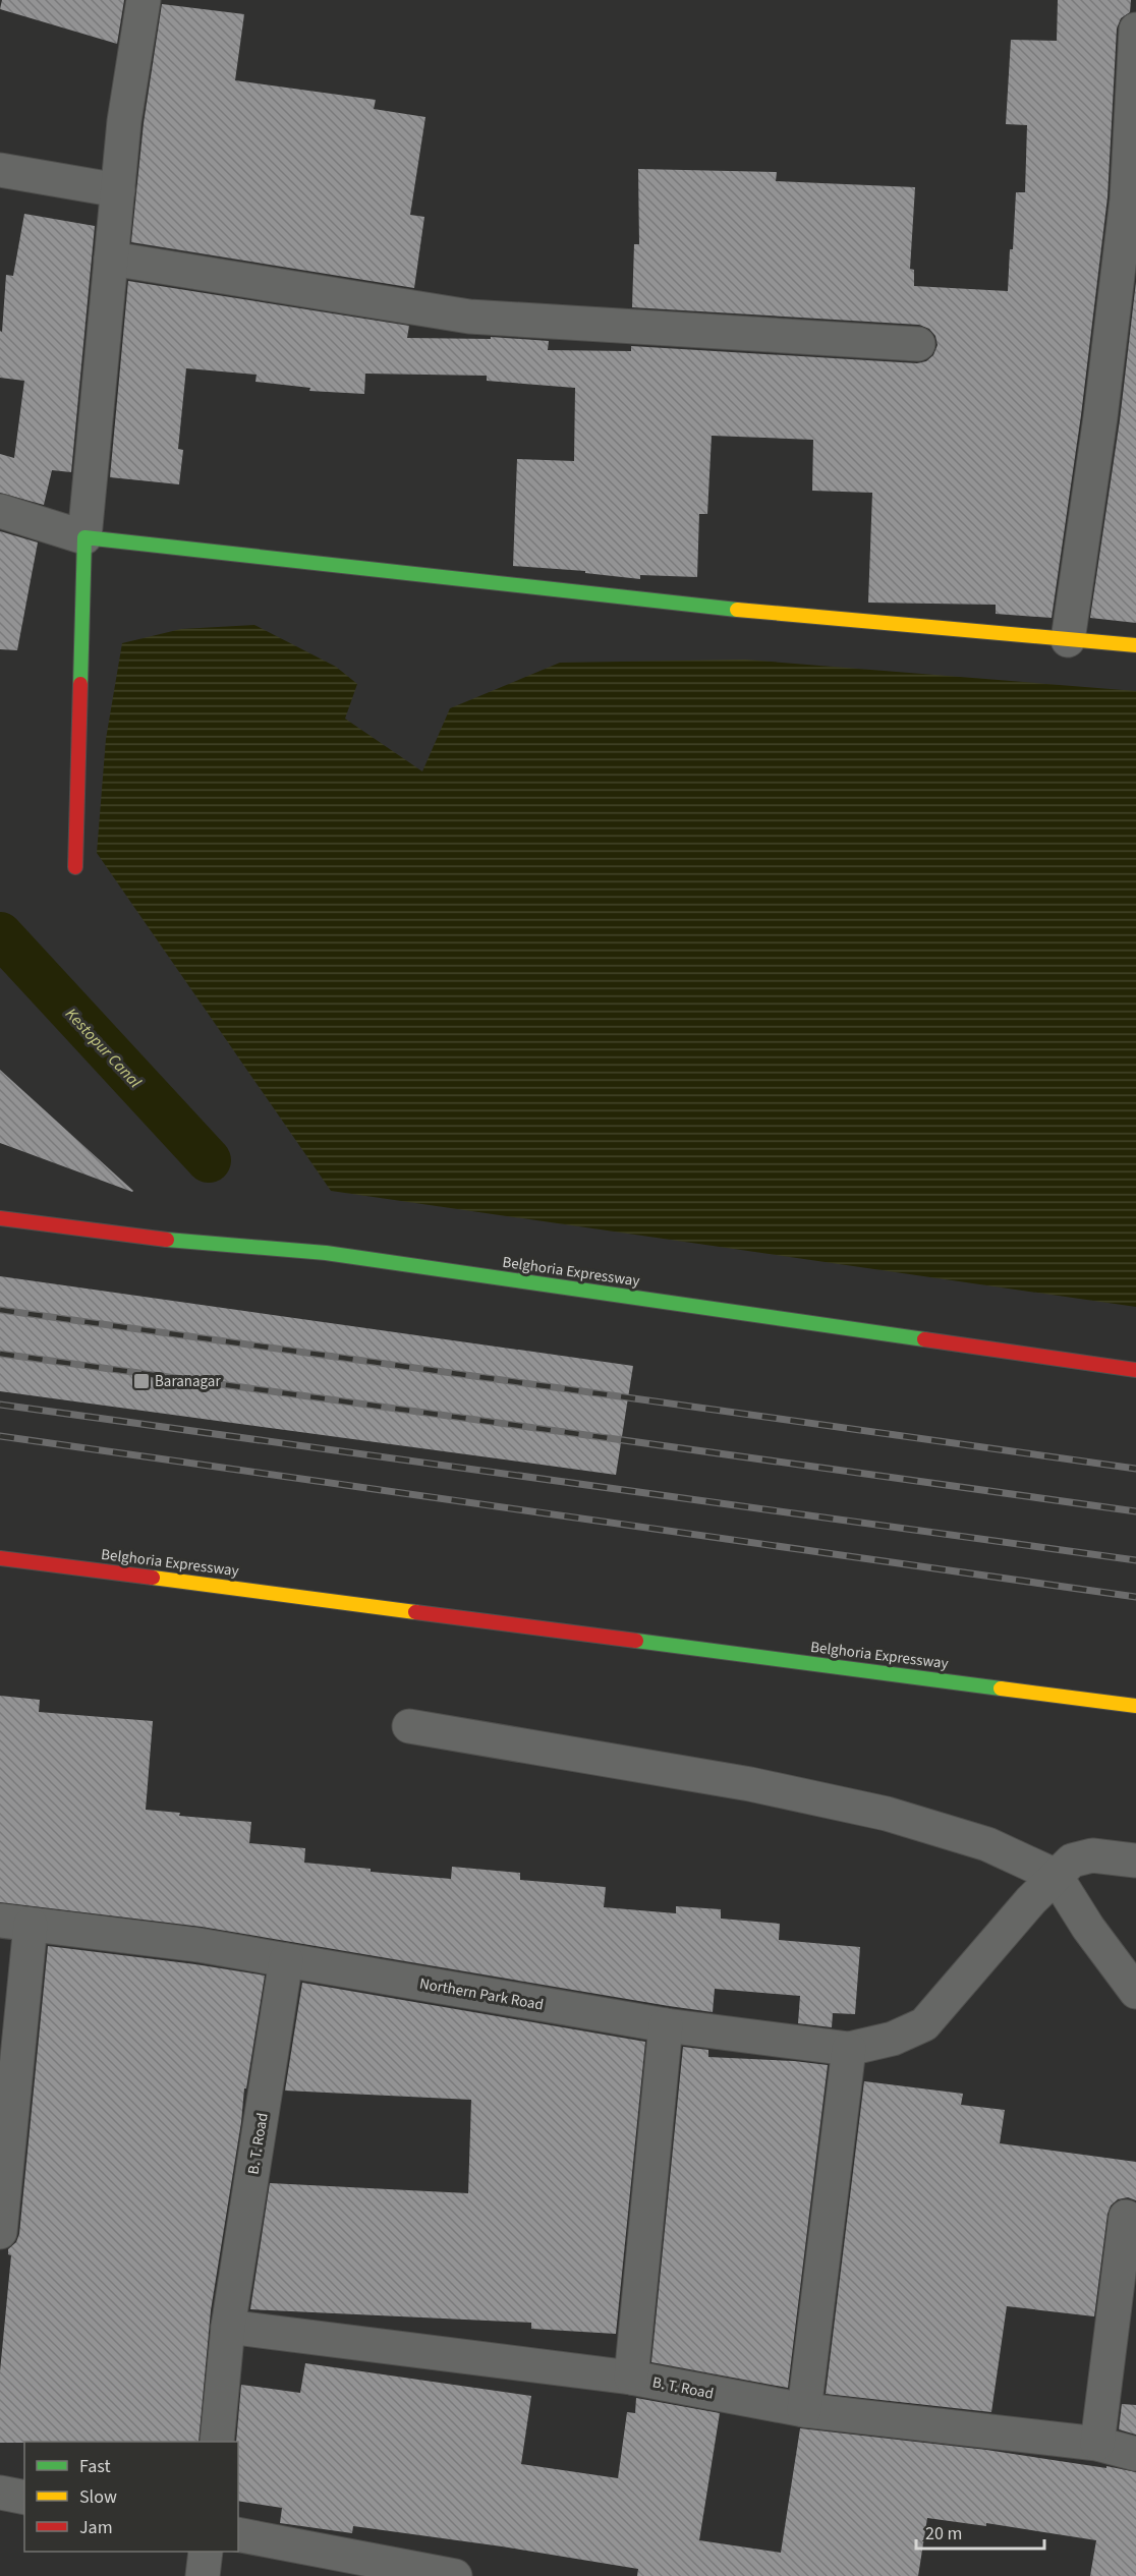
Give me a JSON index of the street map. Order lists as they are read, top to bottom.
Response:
{
  "streets": {
    "main road": ["Belghoria Expressway"],
    "street": ["Northern Park Road", "B. T. Road"]
  },
  "crossings": [
    ["Northern Park Road", "B. T. Road"]
  ],
  "water": ["Kestopur Canal"],
  "places": {
    "transit": ["Baranagar"]
  },
  "legend": ["Fast", "Slow", "Jam"],
  "scale_bar": "20 m"
}
